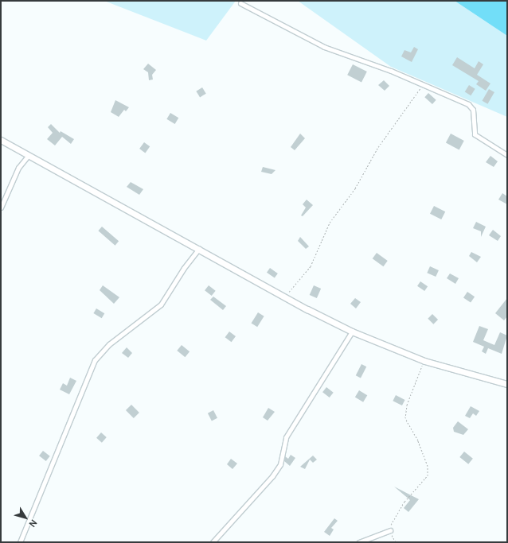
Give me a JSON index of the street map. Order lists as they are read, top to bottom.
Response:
{
  "north": "bottom right"
}
